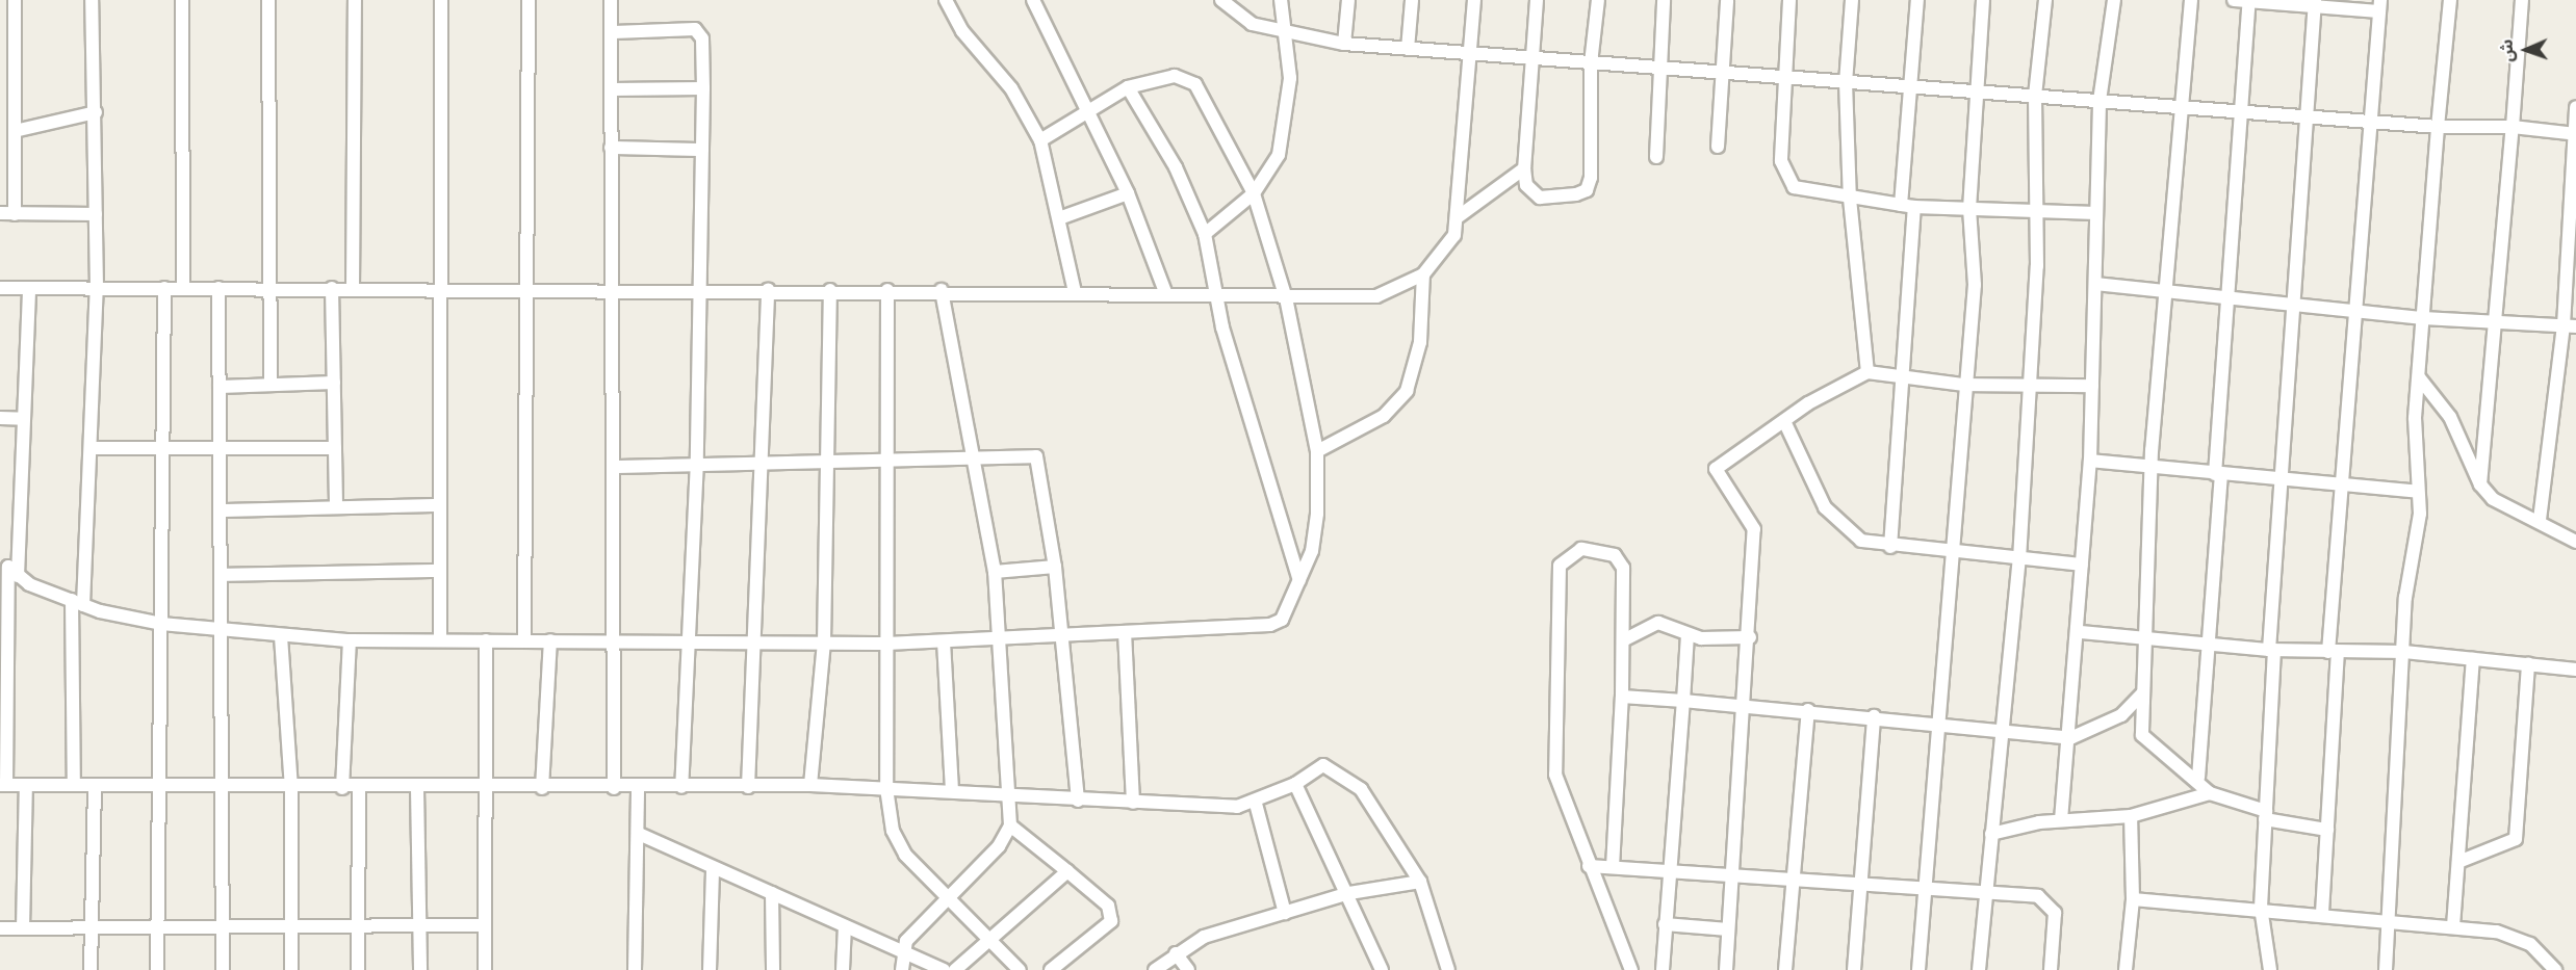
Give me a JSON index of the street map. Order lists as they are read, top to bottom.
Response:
{
  "north": "left"
}
